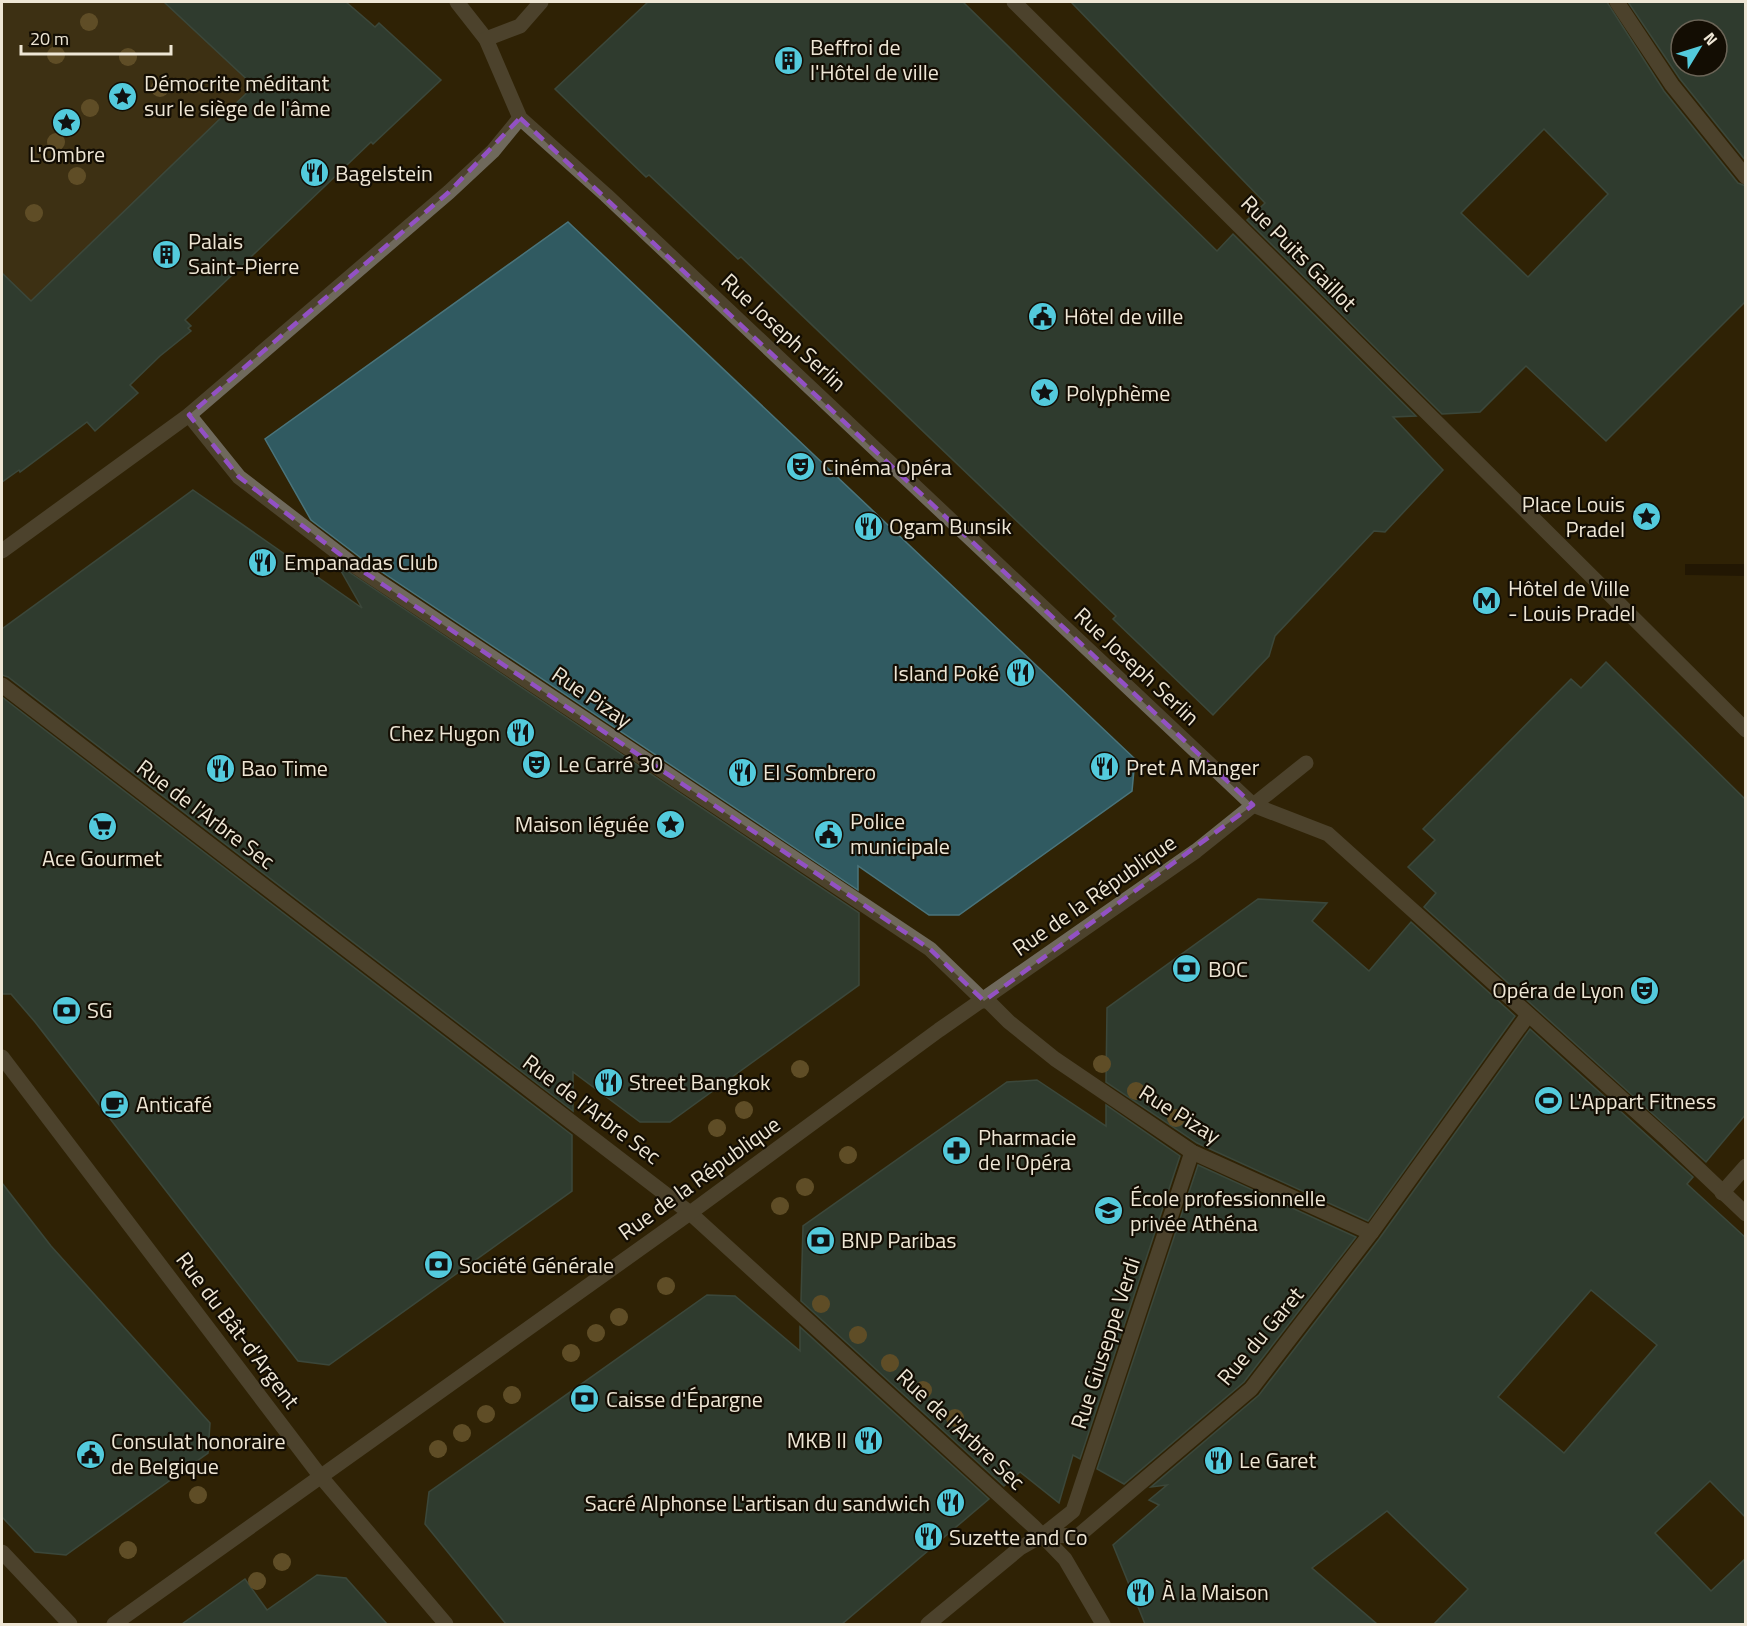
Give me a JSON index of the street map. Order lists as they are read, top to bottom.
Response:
{
  "streets": {
    "street": [
      "Rue Puits Gaillot",
      "Rue Joseph Serlin",
      "Rue Pizay",
      "Rue de l'Arbre Sec",
      "Rue de la République",
      "Rue du Bât-d'Argent",
      "Rue du Garet",
      "Rue Giuseppe Verdi"
    ]
  },
  "crossings": [
    ["Rue Joseph Serlin", "Rue de la République"],
    ["Rue Joseph Serlin", "Rue du Garet"],
    ["Rue Pizay", "Rue de la République"],
    ["Rue Pizay", "Rue du Garet"],
    ["Rue Pizay", "Rue Giuseppe Verdi"],
    ["Rue de l'Arbre Sec", "Rue de la République"],
    ["Rue de l'Arbre Sec", "Rue du Garet"],
    ["Rue de l'Arbre Sec", "Rue Giuseppe Verdi"],
    ["Rue de la République", "Rue du Bât-d'Argent"],
    ["Rue du Garet", "Rue Giuseppe Verdi"]
  ],
  "places": {
    "building": ["Beffroi de l'Hôtel de ville", "Palais Saint-Pierre"],
    "place": [
      "Démocrite méditant sur le siège de l'âme",
      "L'Ombre",
      "Polyphème",
      "Place Louis Pradel",
      "Maison léguée"
    ],
    "restaurant": [
      "Bagelstein",
      "Ogam Bunsik",
      "Empanadas Club",
      "Island Poké",
      "Chez Hugon",
      "Pret A Manger",
      "Bao Time",
      "El Sombrero",
      "Street Bangkok",
      "MKB II",
      "Le Garet",
      "Sacré Alphonse L'artisan du sandwich",
      "Suzette and Co",
      "À la Maison"
    ],
    "public building": ["Hôtel de ville", "Police municipale", "Consulat honoraire de Belgique"],
    "theatre": ["Cinéma Opéra", "Le Carré 30", "Opéra de Lyon"],
    "metro station": ["Hôtel de Ville - Louis Pradel"],
    "supermarket": ["Ace Gourmet"],
    "bank": [
      "BOC",
      "SG",
      "BNP Paribas",
      "Société Générale",
      "Caisse d'Épargne"
    ],
    "sports": ["L'Appart Fitness"],
    "cafe": ["Anticafé"],
    "pharmacy": ["Pharmacie de l'Opéra"],
    "school or university": ["École professionnelle privée Athéna"]
  },
  "scale_bar": "20 m",
  "north": "top right"
}
